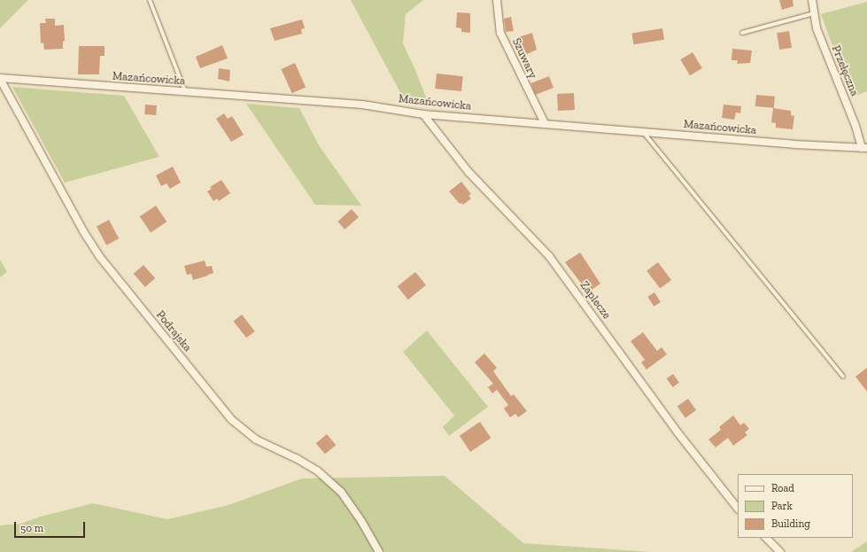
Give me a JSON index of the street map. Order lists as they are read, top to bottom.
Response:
{
  "streets": {
    "street": [
      "Szuwary",
      "Przełęczna",
      "Mazańcowicka",
      "Zaplecze",
      "Podrajska"
    ]
  },
  "crossings": [
    ["Szuwary", "Mazańcowicka"],
    ["Przełęczna", "Mazańcowicka"],
    ["Mazańcowicka", "Zaplecze"],
    ["Mazańcowicka", "Podrajska"]
  ],
  "legend": ["Road", "Park", "Building"],
  "scale_bar": "50 m"
}
